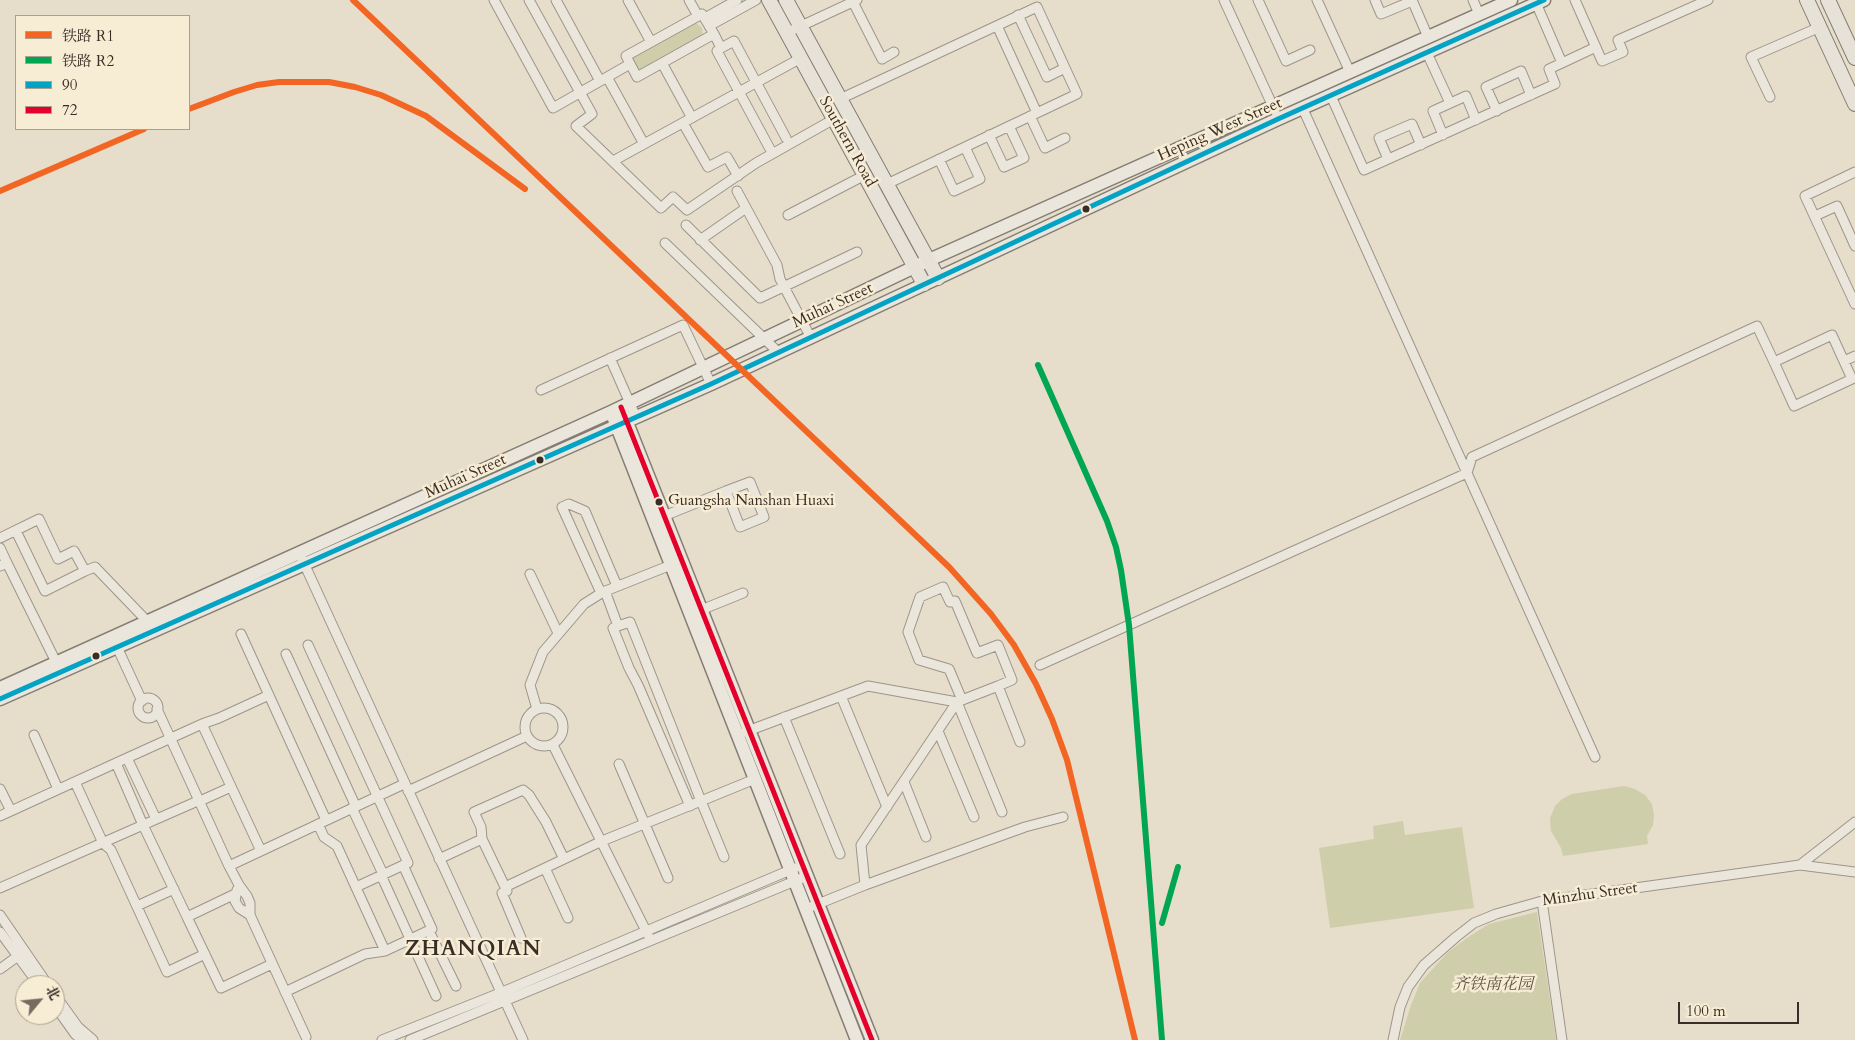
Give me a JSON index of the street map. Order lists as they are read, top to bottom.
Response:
{
  "streets": {
    "main road": ["Heping West Street", "Southern Road", "Muhai Street"],
    "street": ["Minzhu Street"]
  },
  "crossings": [
    ["Heping West Street", "Southern Road"],
    ["Heping West Street", "Muhai Street"],
    ["Southern Road", "Muhai Street"]
  ],
  "districts": ["ZHANQIAN"],
  "parks": ["齐铁南花园"],
  "places": ["Guangsha Nanshan Huaxi"],
  "lines": [
    "rail line R1",
    "transit line 90",
    "rail line R2",
    "transit line 72"
  ],
  "legend": [
    "铁路 R1",
    "铁路 R2",
    "90",
    "72"
  ],
  "scale_bar": "100 m",
  "north": "top right"
}
